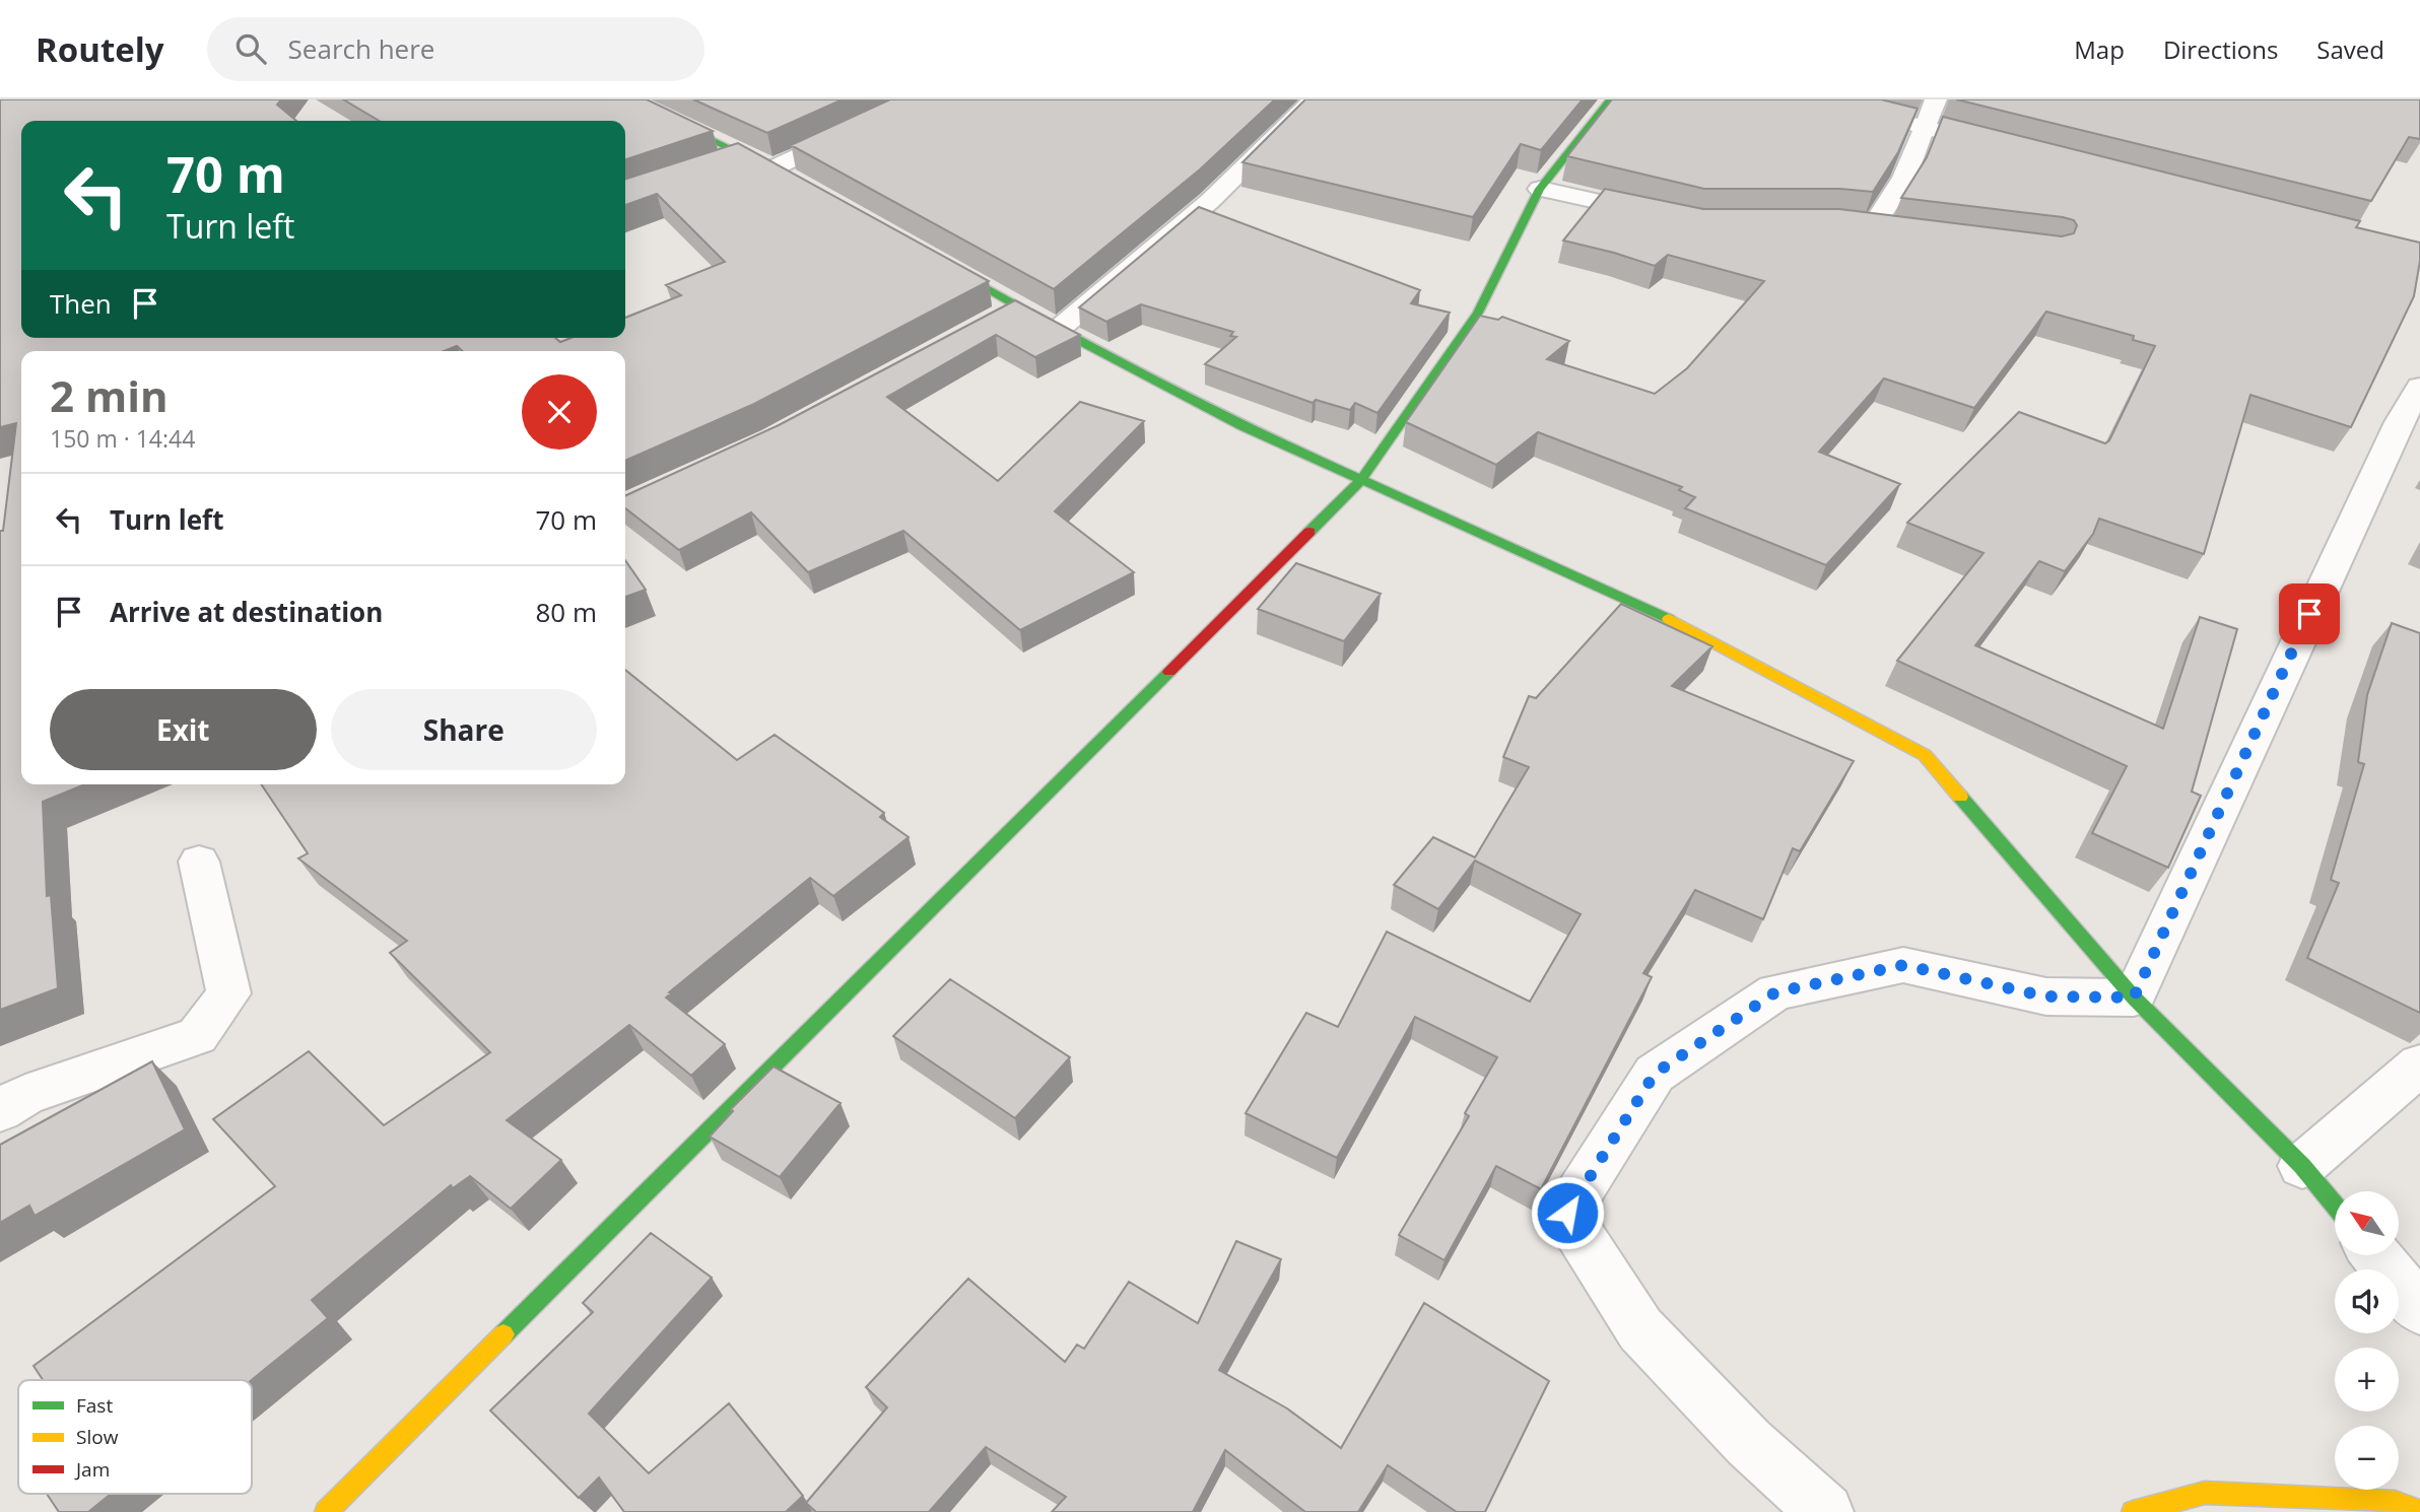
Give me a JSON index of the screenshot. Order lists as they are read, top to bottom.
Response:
{
  "legend": ["Fast", "Slow", "Jam"],
  "north": "top left",
  "page": {
    "header": "Routely",
    "search": "Search here",
    "nav": ["Map", "Directions", "Saved"],
    "turn": ["70 m", "Turn left"],
    "then": "Then",
    "heading": ["2 min", "150 m · 14:44"],
    "list": [
      {
        "name": "Turn left",
        "value": "70 m"
      },
      {
        "name": "Arrive at destination",
        "value": "80 m"
      }
    ],
    "buttons": ["Exit", "Share"],
    "map_buttons": ["+", "−"]
  }
}
